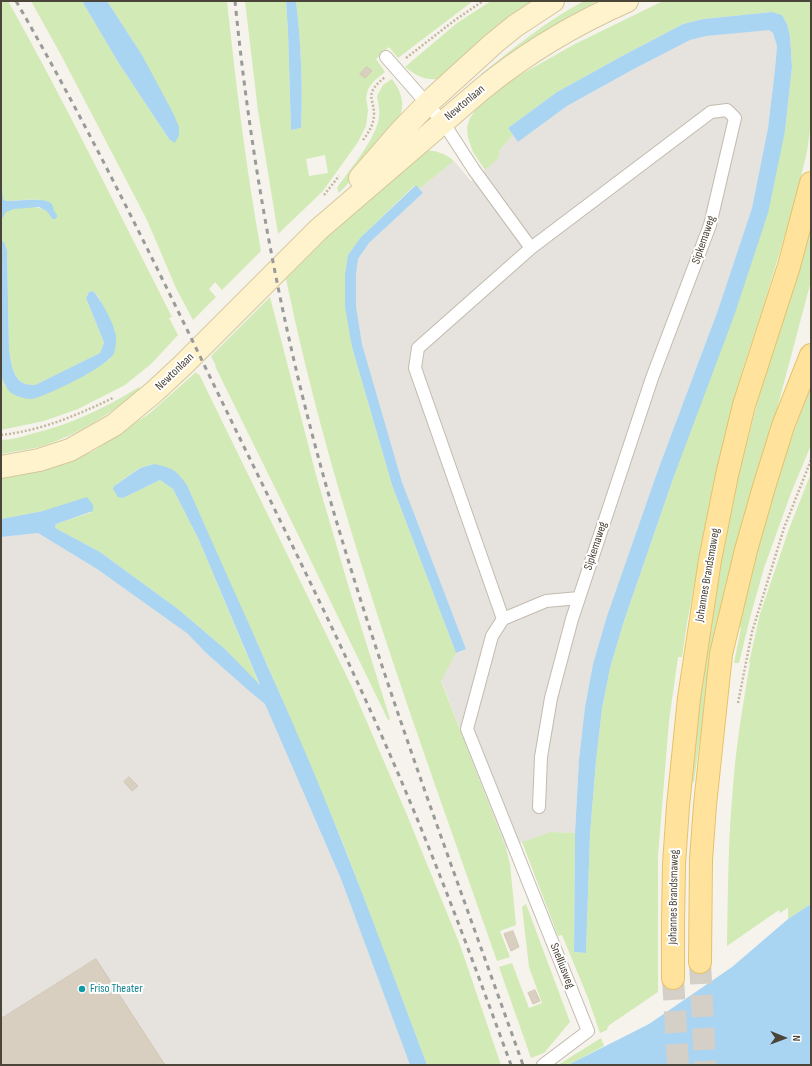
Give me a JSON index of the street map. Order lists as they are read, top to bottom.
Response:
{
  "streets": {
    "main road": ["Johannes Brandsmaweg"],
    "street": ["Newtonlaan"],
    "lane": ["Sipkemaweg", "Snelliusweg"]
  },
  "crossings": [
    ["Sipkemaweg", "Snelliusweg"]
  ],
  "places": ["Friso Theater"],
  "north": "right"
}
